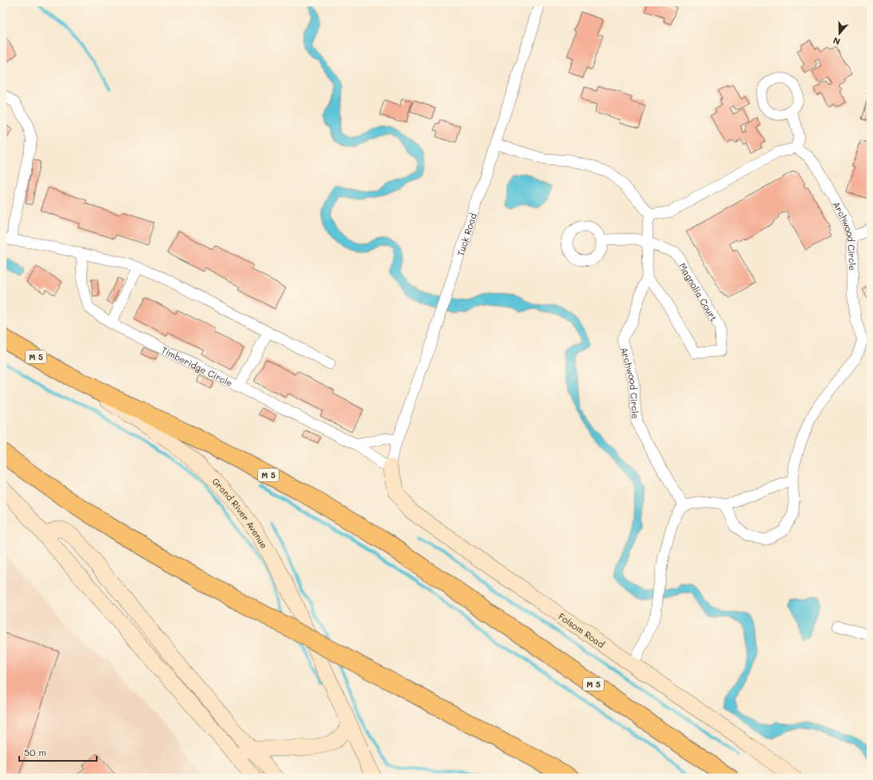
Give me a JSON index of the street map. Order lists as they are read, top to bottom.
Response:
{
  "streets": {
    "highway": ["M 5", "Grand River Avenue"],
    "main road": ["Folsom Road"],
    "street": [
      "Tuck Road",
      "Archwood Circle",
      "Magnolia Court",
      "Timberidge Circle"
    ]
  },
  "crossings": [
    ["Tuck Road", "Timberidge Circle"],
    ["Tuck Road", "Folsom Road"],
    ["Archwood Circle", "Magnolia Court"],
    ["M 5", "Grand River Avenue"],
    ["Timberidge Circle", "Folsom Road"]
  ],
  "scale_bar": "50 m",
  "north": "bottom"
}
